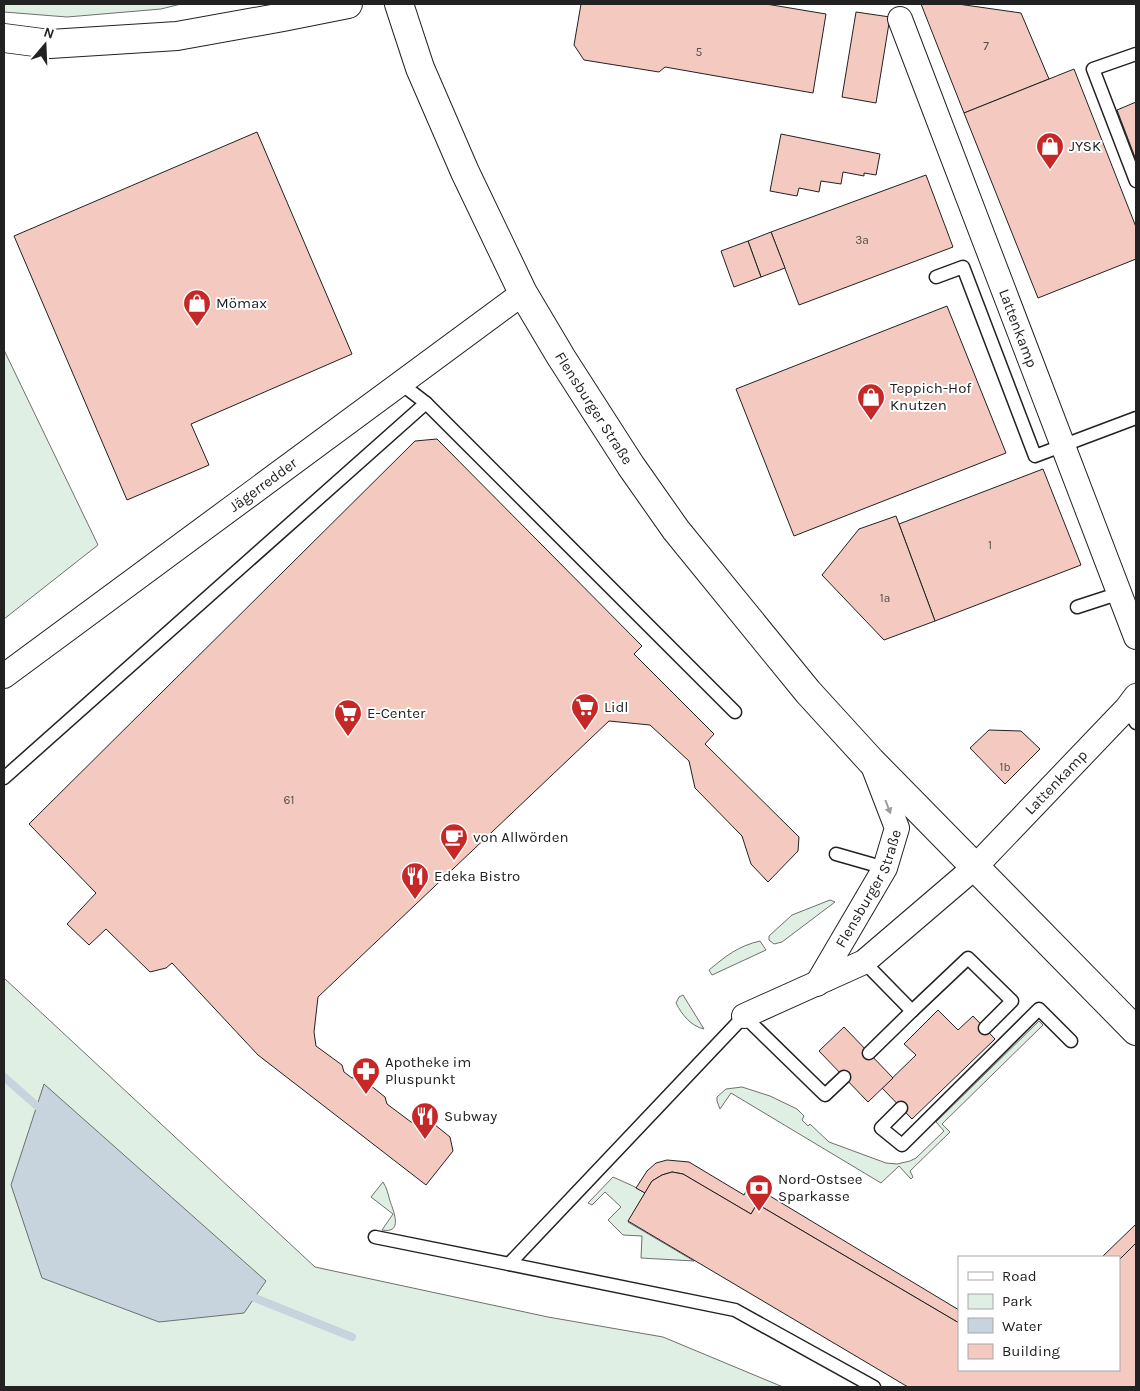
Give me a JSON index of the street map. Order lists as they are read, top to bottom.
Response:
{
  "streets": {
    "street": ["Lattenkamp", "Flensburger Straße", "Jägerredder"]
  },
  "crossings": [
    ["Lattenkamp", "Flensburger Straße"],
    ["Flensburger Straße", "Jägerredder"]
  ],
  "places": {
    "shop": ["JYSK", "Mömax", "Teppich-Hof Knutzen"],
    "supermarket": ["Lidl", "E-Center"],
    "cafe": ["von Allwörden"],
    "restaurant": ["Edeka Bistro", "Subway"],
    "pharmacy": ["Apotheke im Pluspunkt"],
    "bank": ["Nord-Ostsee Sparkasse"]
  },
  "house_numbers": [
    "7",
    "5",
    "3a",
    "1",
    "1a",
    "1b",
    "61"
  ],
  "legend": [
    "Road",
    "Park",
    "Water",
    "Building"
  ],
  "north": "top"
}
